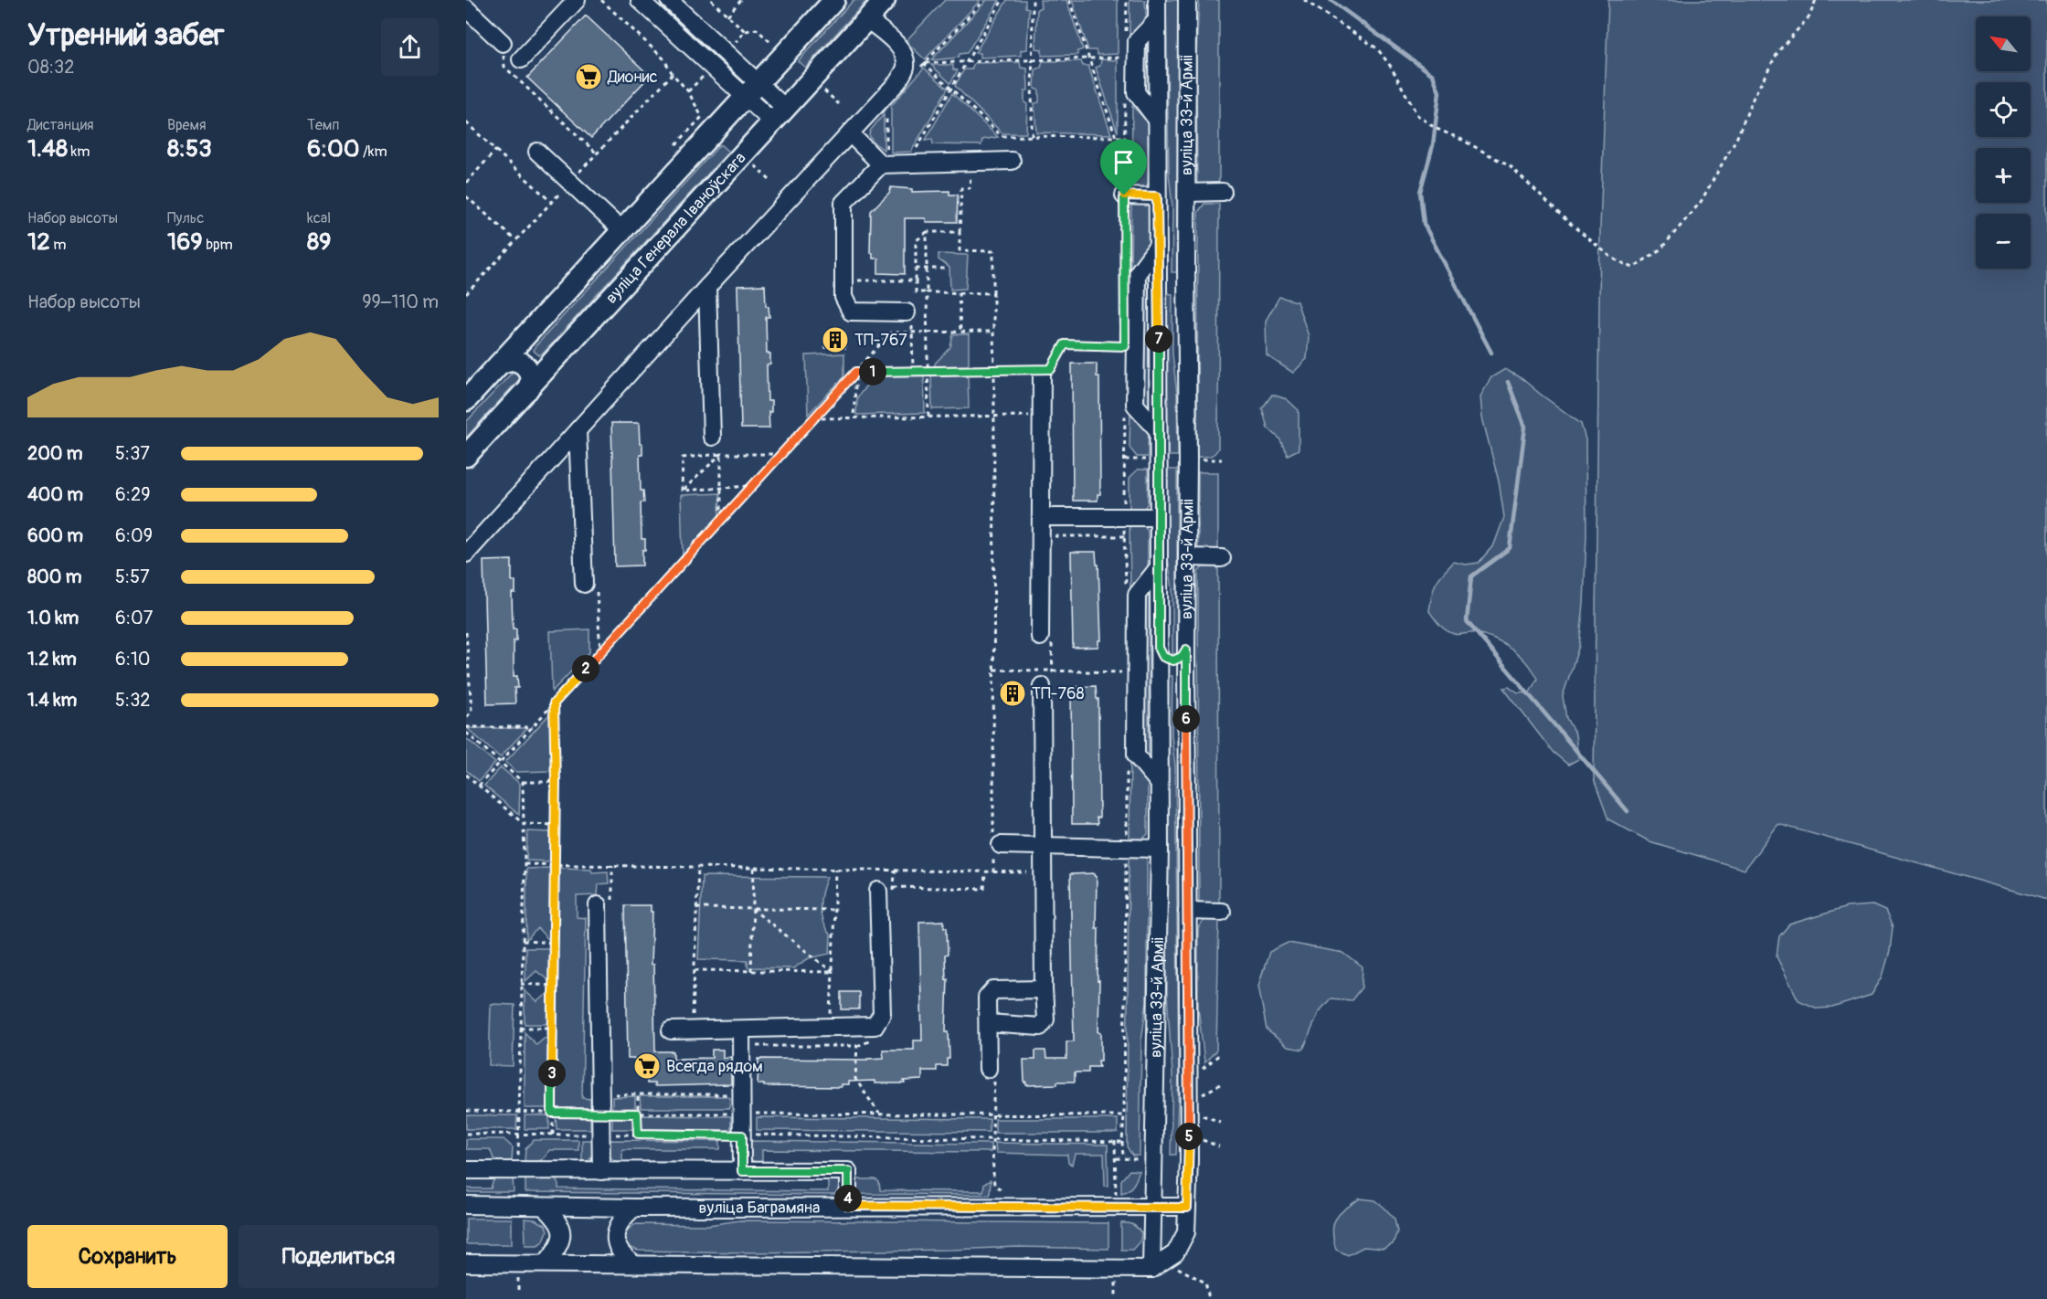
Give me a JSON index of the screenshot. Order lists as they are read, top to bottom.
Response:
{
  "streets": {
    "main road": ["вуліца Генерала Іваноўскага"],
    "street": ["вуліца 33-й Арміі", "вуліца Баграмяна"]
  },
  "crossings": [
    ["вуліца 33-й Арміі", "вуліца Баграмяна"]
  ],
  "places": {
    "supermarket": ["Дионис", "Всегда рядом"],
    "building": ["ТП-767", "ТП-768"]
  },
  "north": "top left",
  "page": {
    "heading": ["Утренний забег", "08:32"],
    "map_buttons": ["+", "−"],
    "stats": [
      ["Дистанция", "1.48 km"],
      ["Время", "8:53"],
      ["Темп", "6:00 /km"],
      ["Набор высоты", "12 m"],
      ["Пульс", "169 bpm"],
      ["kcal", "89"]
    ],
    "chart": ["Набор высоты", "99–110 m"],
    "pins": [
      "7",
      "1",
      "2",
      "6",
      "3",
      "5",
      "4"
    ],
    "list": [
      {
        "name": "200 m",
        "note": "5:37"
      },
      {
        "name": "400 m",
        "note": "6:29"
      },
      {
        "name": "600 m",
        "note": "6:09"
      },
      {
        "name": "800 m",
        "note": "5:57"
      },
      {
        "name": "1.0 km",
        "note": "6:07"
      },
      {
        "name": "1.2 km",
        "note": "6:10"
      },
      {
        "name": "1.4 km",
        "note": "5:32"
      }
    ],
    "buttons": ["Сохранить", "Поделиться"]
  }
}
